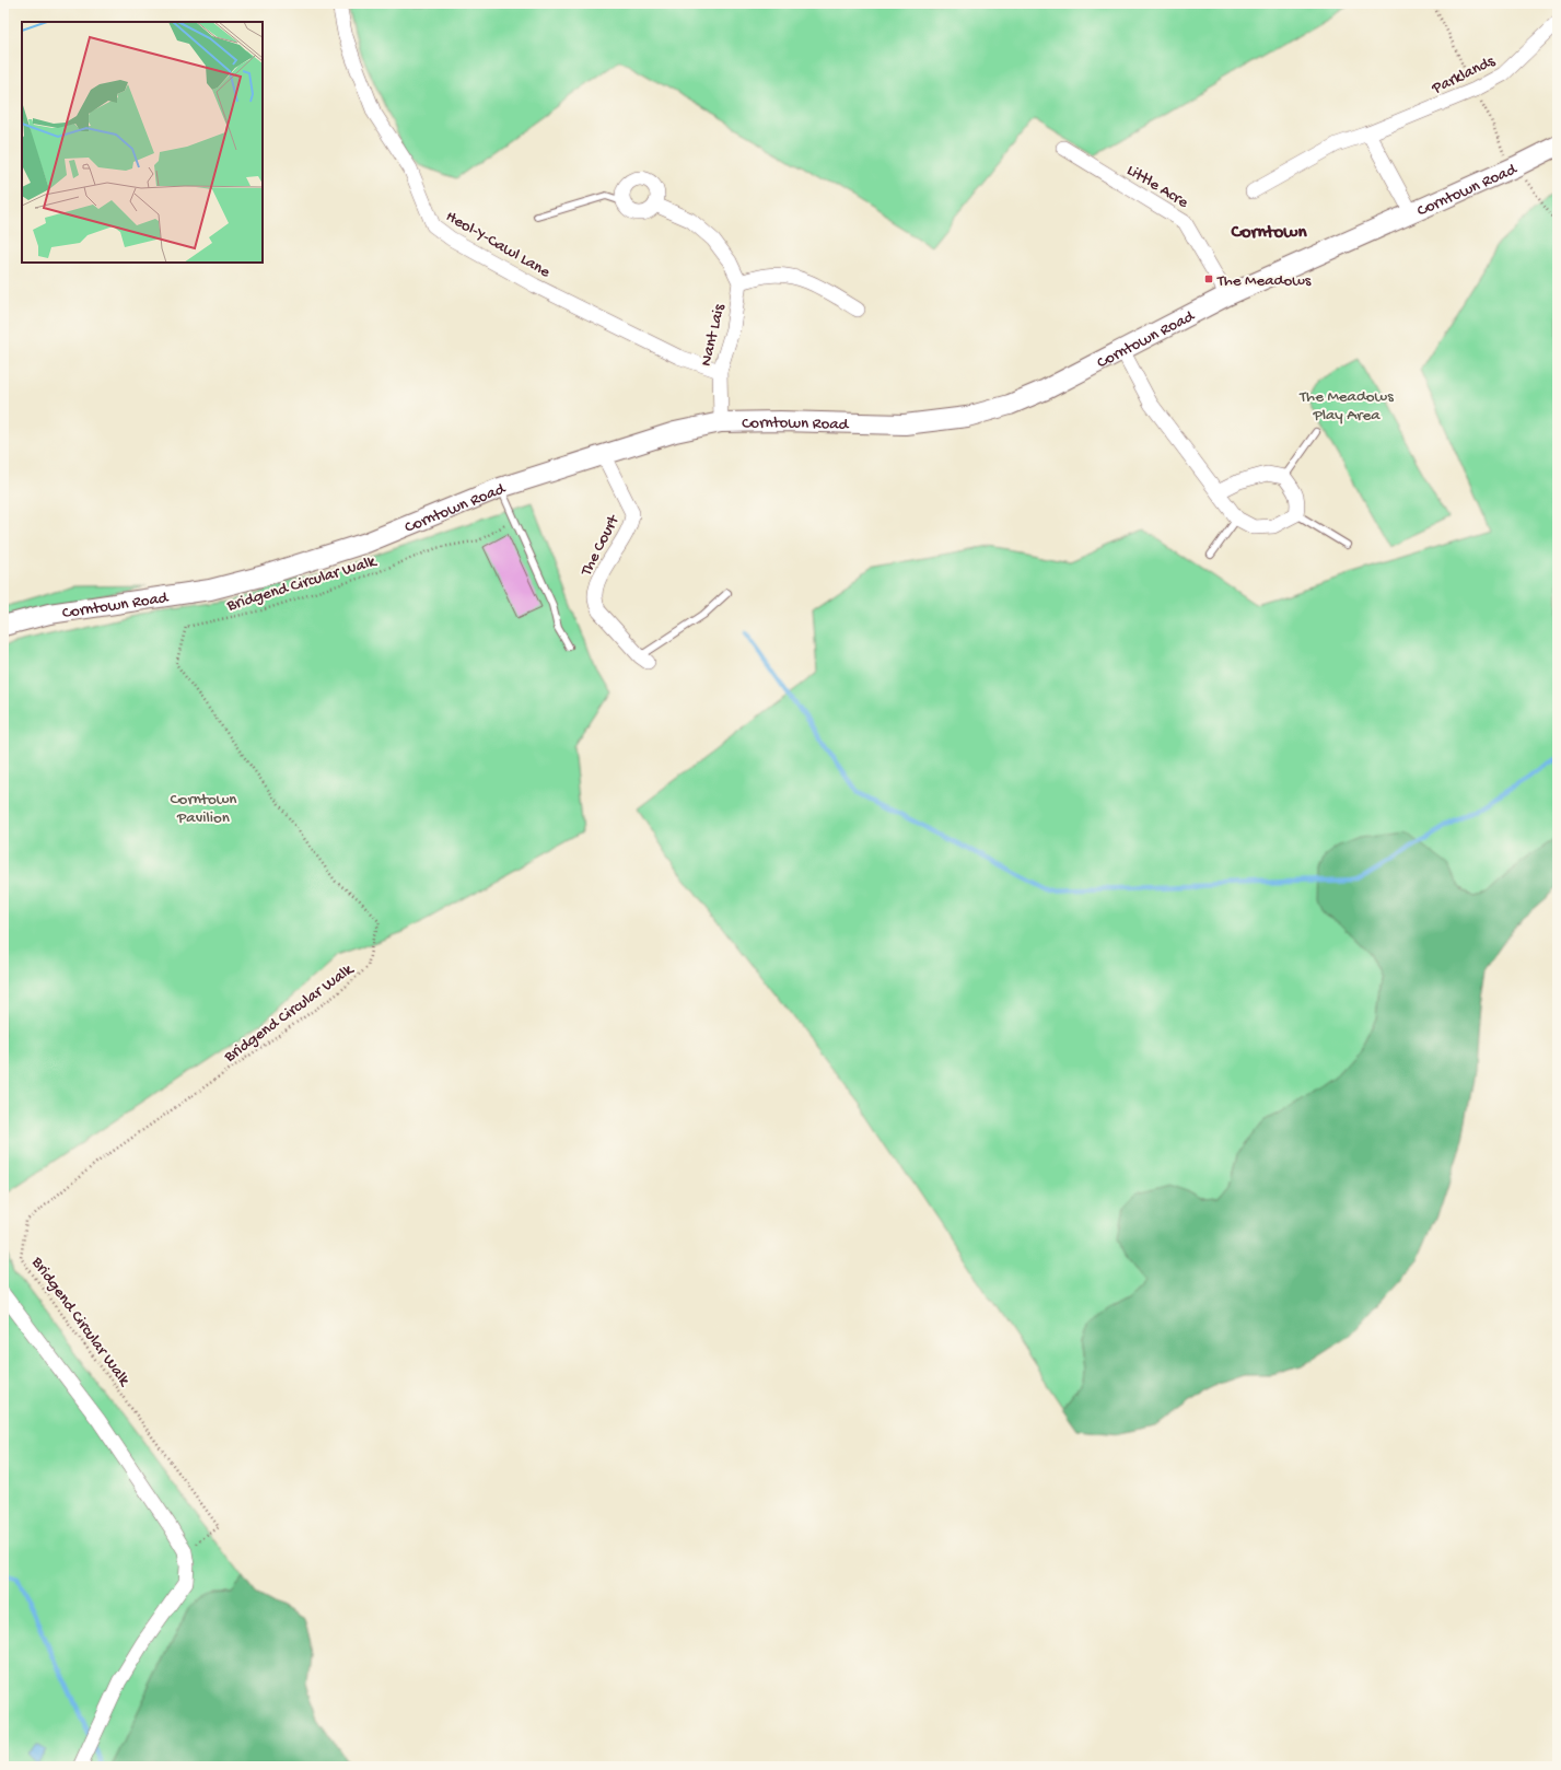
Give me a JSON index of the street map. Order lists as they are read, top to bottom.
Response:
{
  "streets": {
    "main road": ["Corntown Road"],
    "street": [
      "Parklands",
      "Little Acre",
      "Heol-Y-Cawl Lane",
      "Nant Lais",
      "The Court"
    ],
    "path": ["Bridgend Circular Walk"]
  },
  "crossings": [
    ["Little Acre", "Corntown Road"],
    ["Corntown Road", "Nant Lais"],
    ["Corntown Road", "The Court"],
    ["Heol-Y-Cawl Lane", "Nant Lais"]
  ],
  "districts": ["Corntown"],
  "parks": ["The Meadows Play Area", "Corntown Pavilion"],
  "places": {
    "transit": ["The Meadows"]
  }
}
